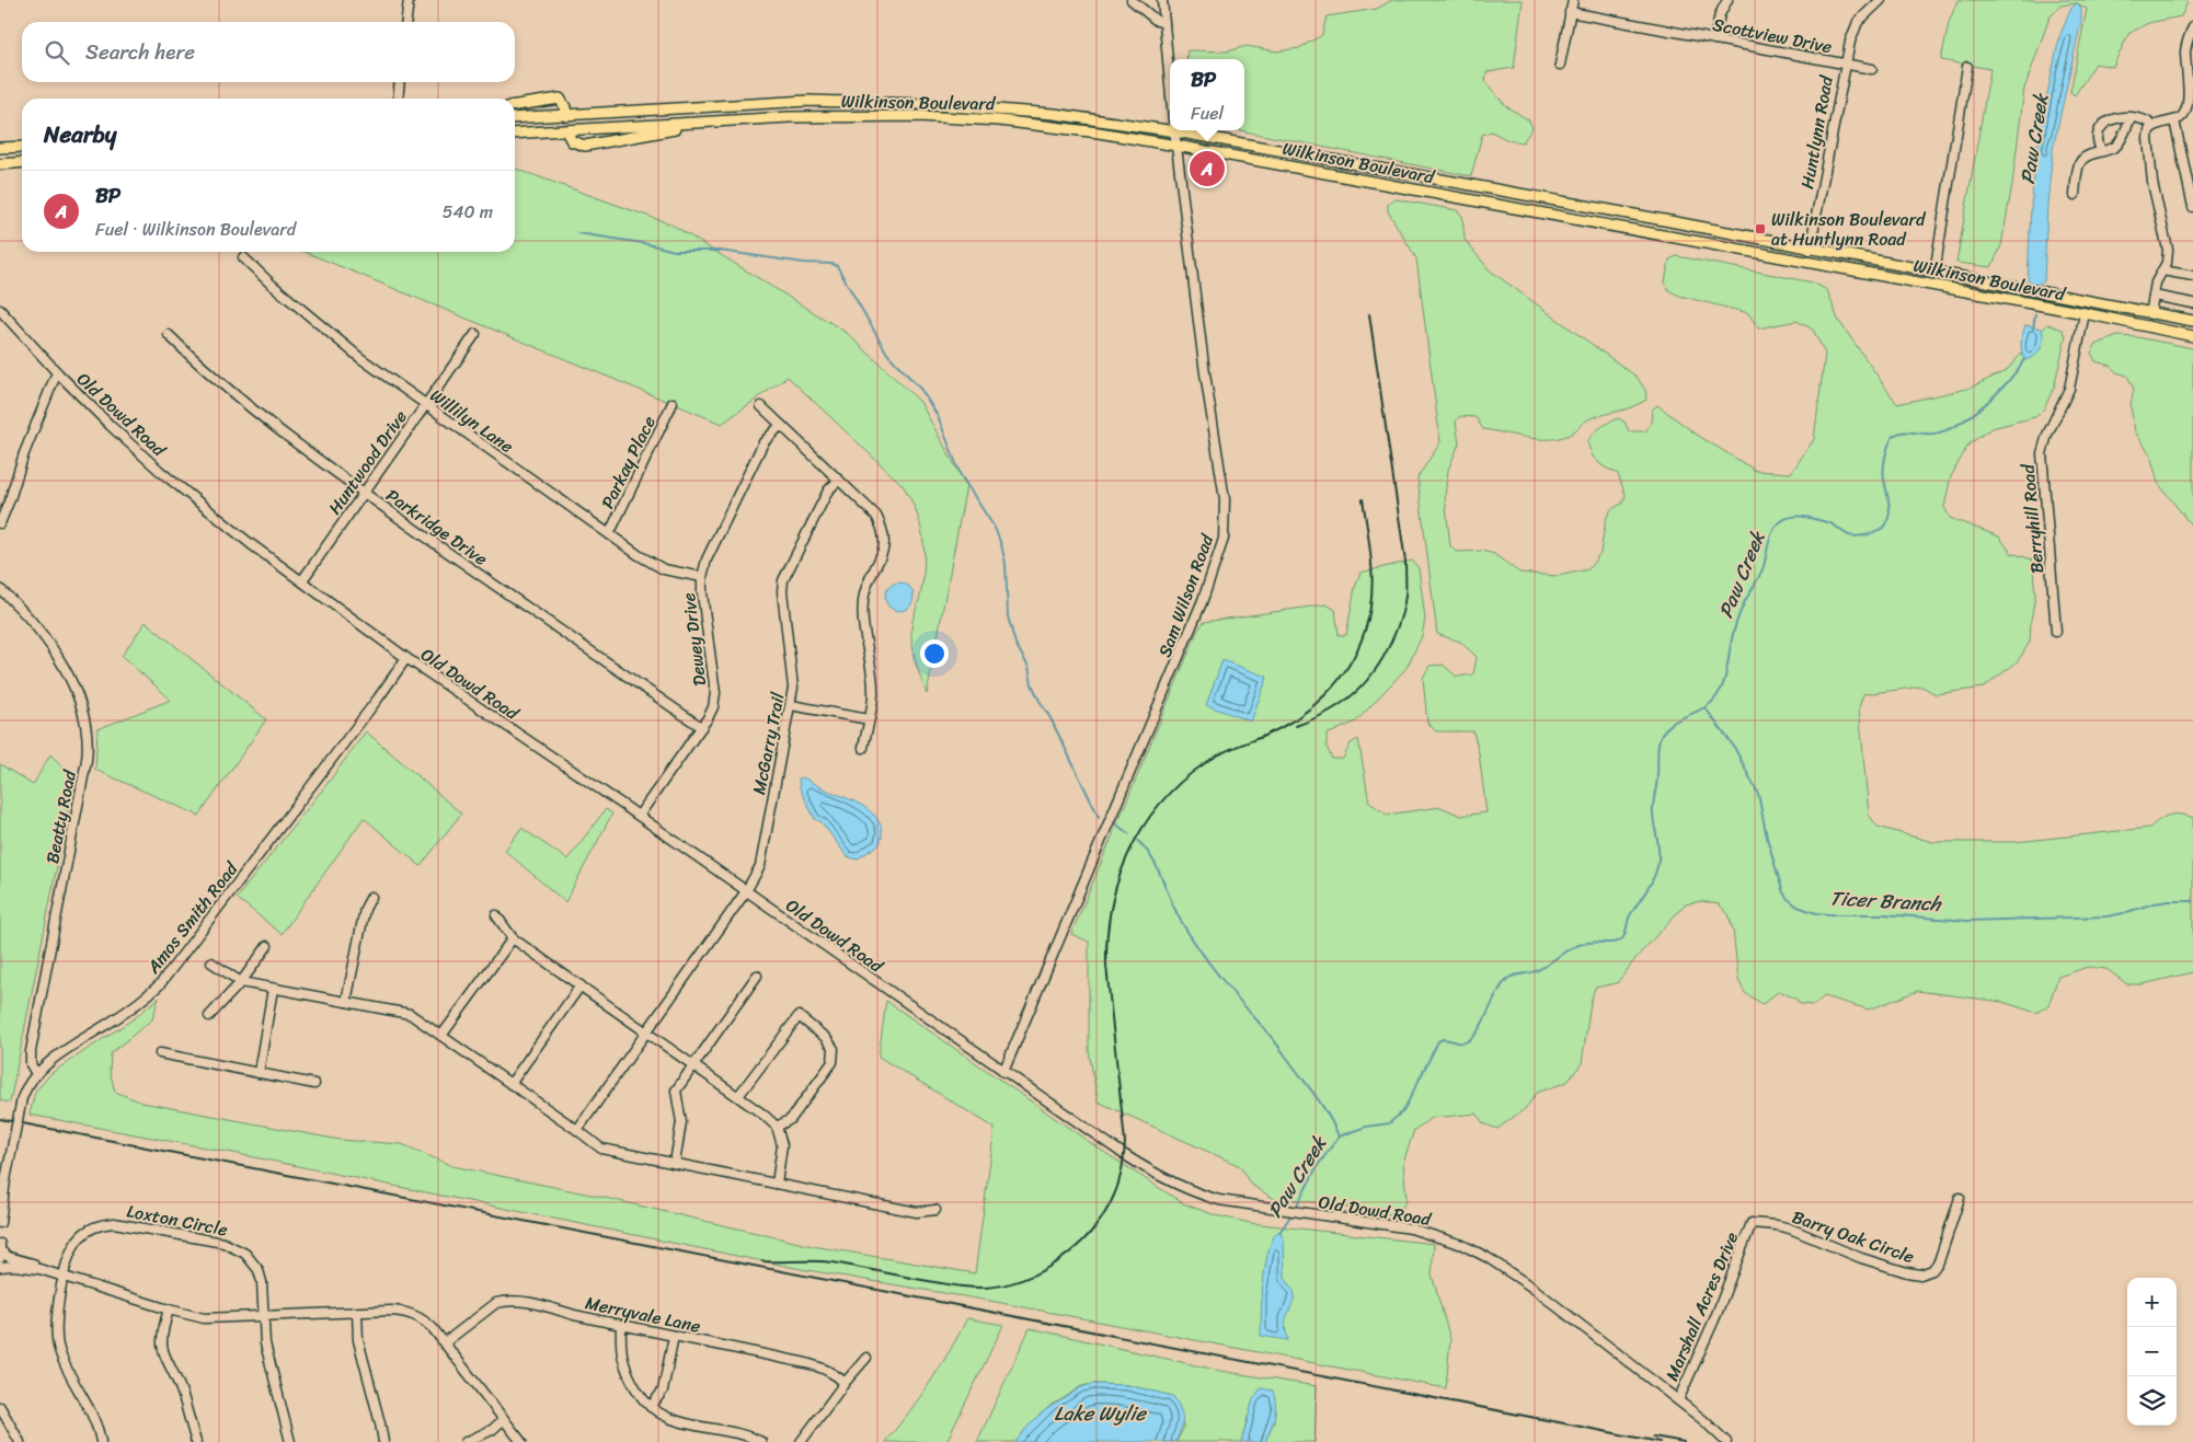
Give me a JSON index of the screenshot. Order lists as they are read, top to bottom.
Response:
{
  "streets": {
    "main road": ["Wilkinson Boulevard"],
    "street": [
      "Scottview Drive",
      "Huntlynn Road",
      "Old Dowd Road",
      "Willilyn Lane",
      "Huntwood Drive",
      "Parkay Place",
      "Berryhill Road",
      "Parkridge Drive",
      "Sam Wilson Road",
      "Dewey Drive",
      "McGarry Trail",
      "Beatty Road",
      "Amos Smith Road",
      "Loxton Circle",
      "Barry Oak Circle",
      "Marshall Acres Drive",
      "Merryvale Lane"
    ]
  },
  "crossings": [
    ["Scottview Drive", "Huntlynn Road"],
    ["Wilkinson Boulevard", "Huntlynn Road"],
    ["Wilkinson Boulevard", "Berryhill Road"],
    ["Wilkinson Boulevard", "Sam Wilson Road"],
    ["Old Dowd Road", "Huntwood Drive"],
    ["Old Dowd Road", "Sam Wilson Road"],
    ["Old Dowd Road", "Dewey Drive"],
    ["Old Dowd Road", "McGarry Trail"],
    ["Old Dowd Road", "Amos Smith Road"],
    ["Old Dowd Road", "Marshall Acres Drive"],
    ["Willilyn Lane", "Huntwood Drive"],
    ["Willilyn Lane", "Parkay Place"],
    ["Willilyn Lane", "Dewey Drive"],
    ["Huntwood Drive", "Parkridge Drive"],
    ["Parkridge Drive", "Dewey Drive"],
    ["Beatty Road", "Amos Smith Road"],
    ["Barry Oak Circle", "Marshall Acres Drive"]
  ],
  "water": ["Paw Creek", "Ticer Branch", "Lake Wylie"],
  "places": {
    "transit": ["Wilkinson Boulevard at Huntlynn Road"]
  },
  "page": {
    "search": "Search here",
    "popup": ["BP", "Fuel"],
    "heading": "Nearby",
    "pins": "A",
    "list": [
      {
        "mark": "A",
        "name": "BP",
        "note": "Fuel · Wilkinson Boulevard",
        "value": "540 m"
      }
    ],
    "map_buttons": ["+", "−"]
  }
}
